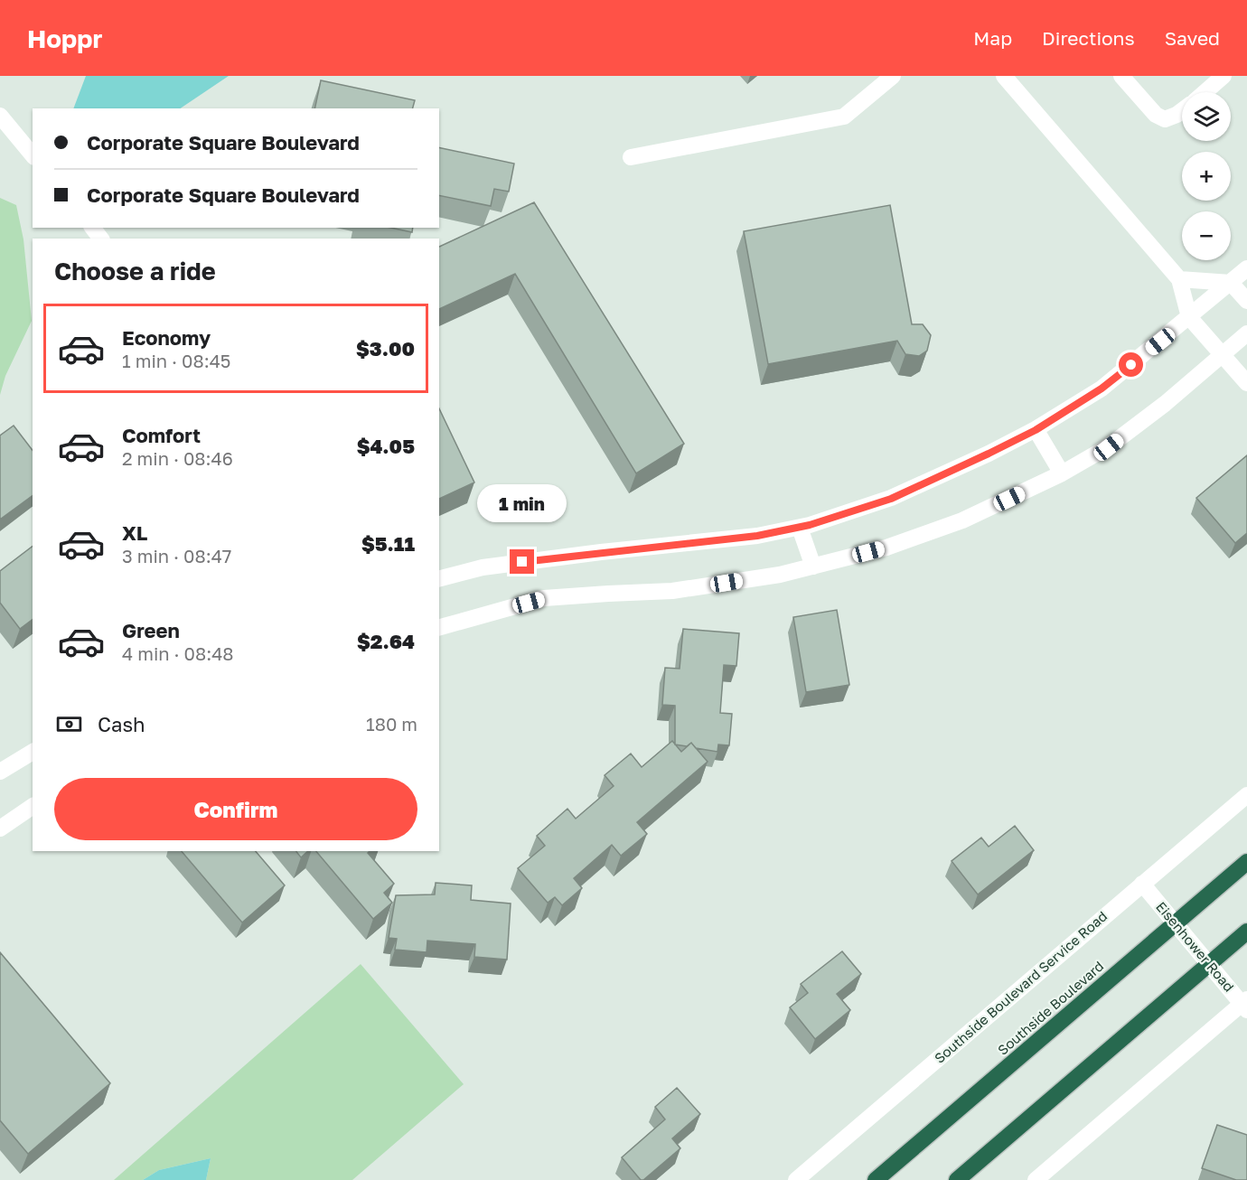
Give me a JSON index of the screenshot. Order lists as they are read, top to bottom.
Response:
{
  "streets": {
    "highway": ["Southside Boulevard"],
    "street": ["Eisenhower Road", "Southside Boulevard Service Road"]
  },
  "crossings": [
    ["Eisenhower Road", "Southside Boulevard Service Road"],
    ["Eisenhower Road", "Southside Boulevard"]
  ],
  "page": {
    "header": "Hoppr",
    "nav": ["Map", "Directions", "Saved"],
    "map_buttons": ["+", "−"],
    "banner": ["Corporate Square Boulevard", "Corporate Square Boulevard"],
    "heading": "Choose a ride",
    "list": [
      {
        "name": "Economy",
        "note": "1 min · 08:45",
        "value": "$3.00"
      },
      {
        "name": "Comfort",
        "note": "2 min · 08:46",
        "value": "$4.05"
      },
      {
        "name": "XL",
        "note": "3 min · 08:47",
        "value": "$5.11"
      },
      {
        "name": "Green",
        "note": "4 min · 08:48",
        "value": "$2.64"
      }
    ],
    "bubble": "1 min",
    "pay": ["Cash", "180 m"],
    "buttons": "Confirm"
  }
}
